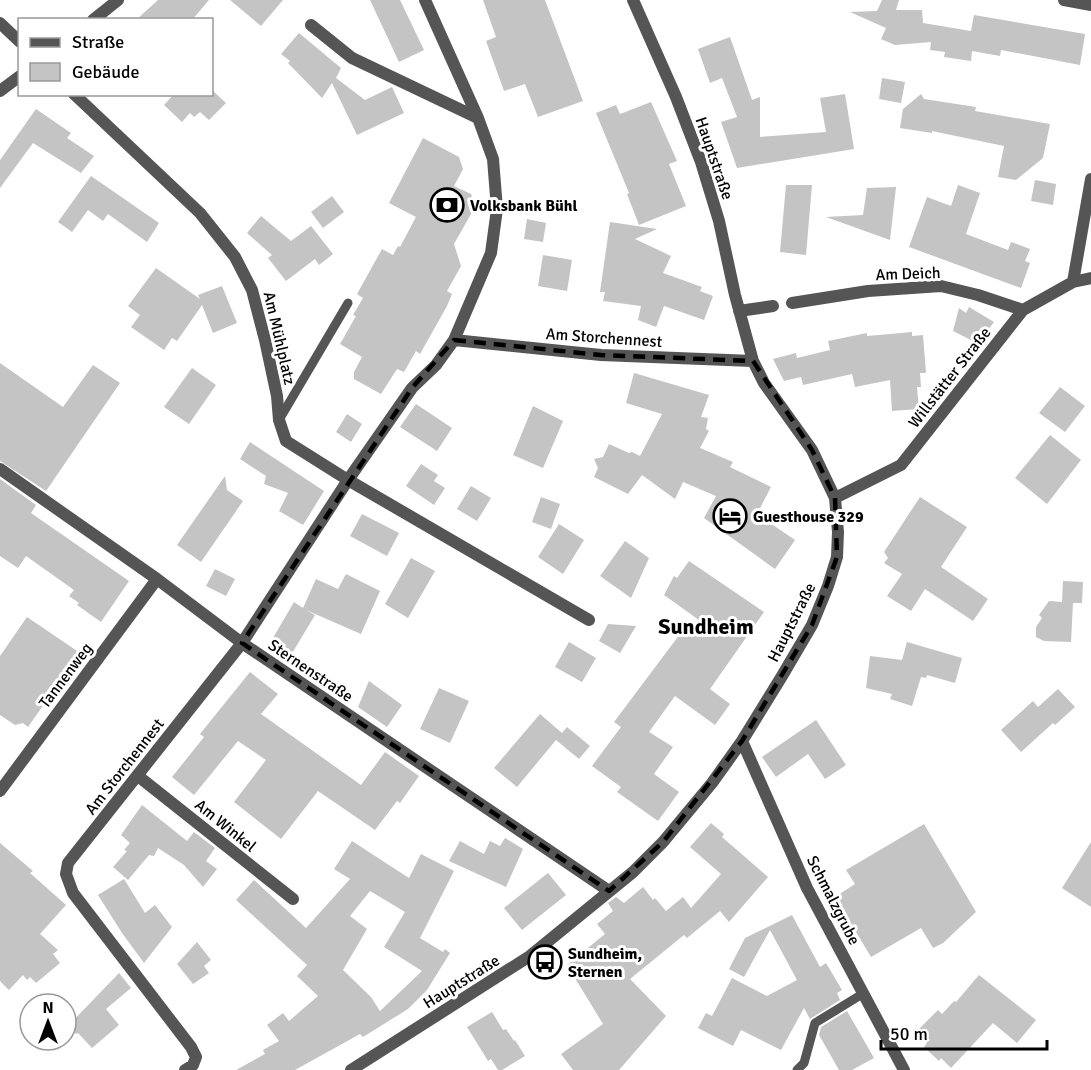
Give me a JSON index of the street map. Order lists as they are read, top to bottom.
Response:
{
  "streets": {
    "street": [
      "Hauptstraße",
      "Am Deich",
      "Am Storchennest",
      "Am Mühlplatz",
      "Willstätter Straße",
      "Sternenstraße",
      "Tannenweg",
      "Am Winkel",
      "Schmalzgrube"
    ]
  },
  "crossings": [
    ["Hauptstraße", "Am Storchennest"],
    ["Hauptstraße", "Willstätter Straße"],
    ["Hauptstraße", "Sternenstraße"],
    ["Hauptstraße", "Schmalzgrube"],
    ["Am Deich", "Willstätter Straße"],
    ["Am Storchennest", "Am Mühlplatz"],
    ["Am Storchennest", "Sternenstraße"],
    ["Am Storchennest", "Am Winkel"],
    ["Sternenstraße", "Tannenweg"]
  ],
  "districts": ["Sundheim"],
  "places": {
    "bank": ["Volksbank Bühl"],
    "hotel": ["Guesthouse 329"],
    "bus stop": ["Sundheim, Sternen"]
  },
  "legend": ["Straße", "Gebäude"],
  "scale_bar": "50 m",
  "north": "top"
}
